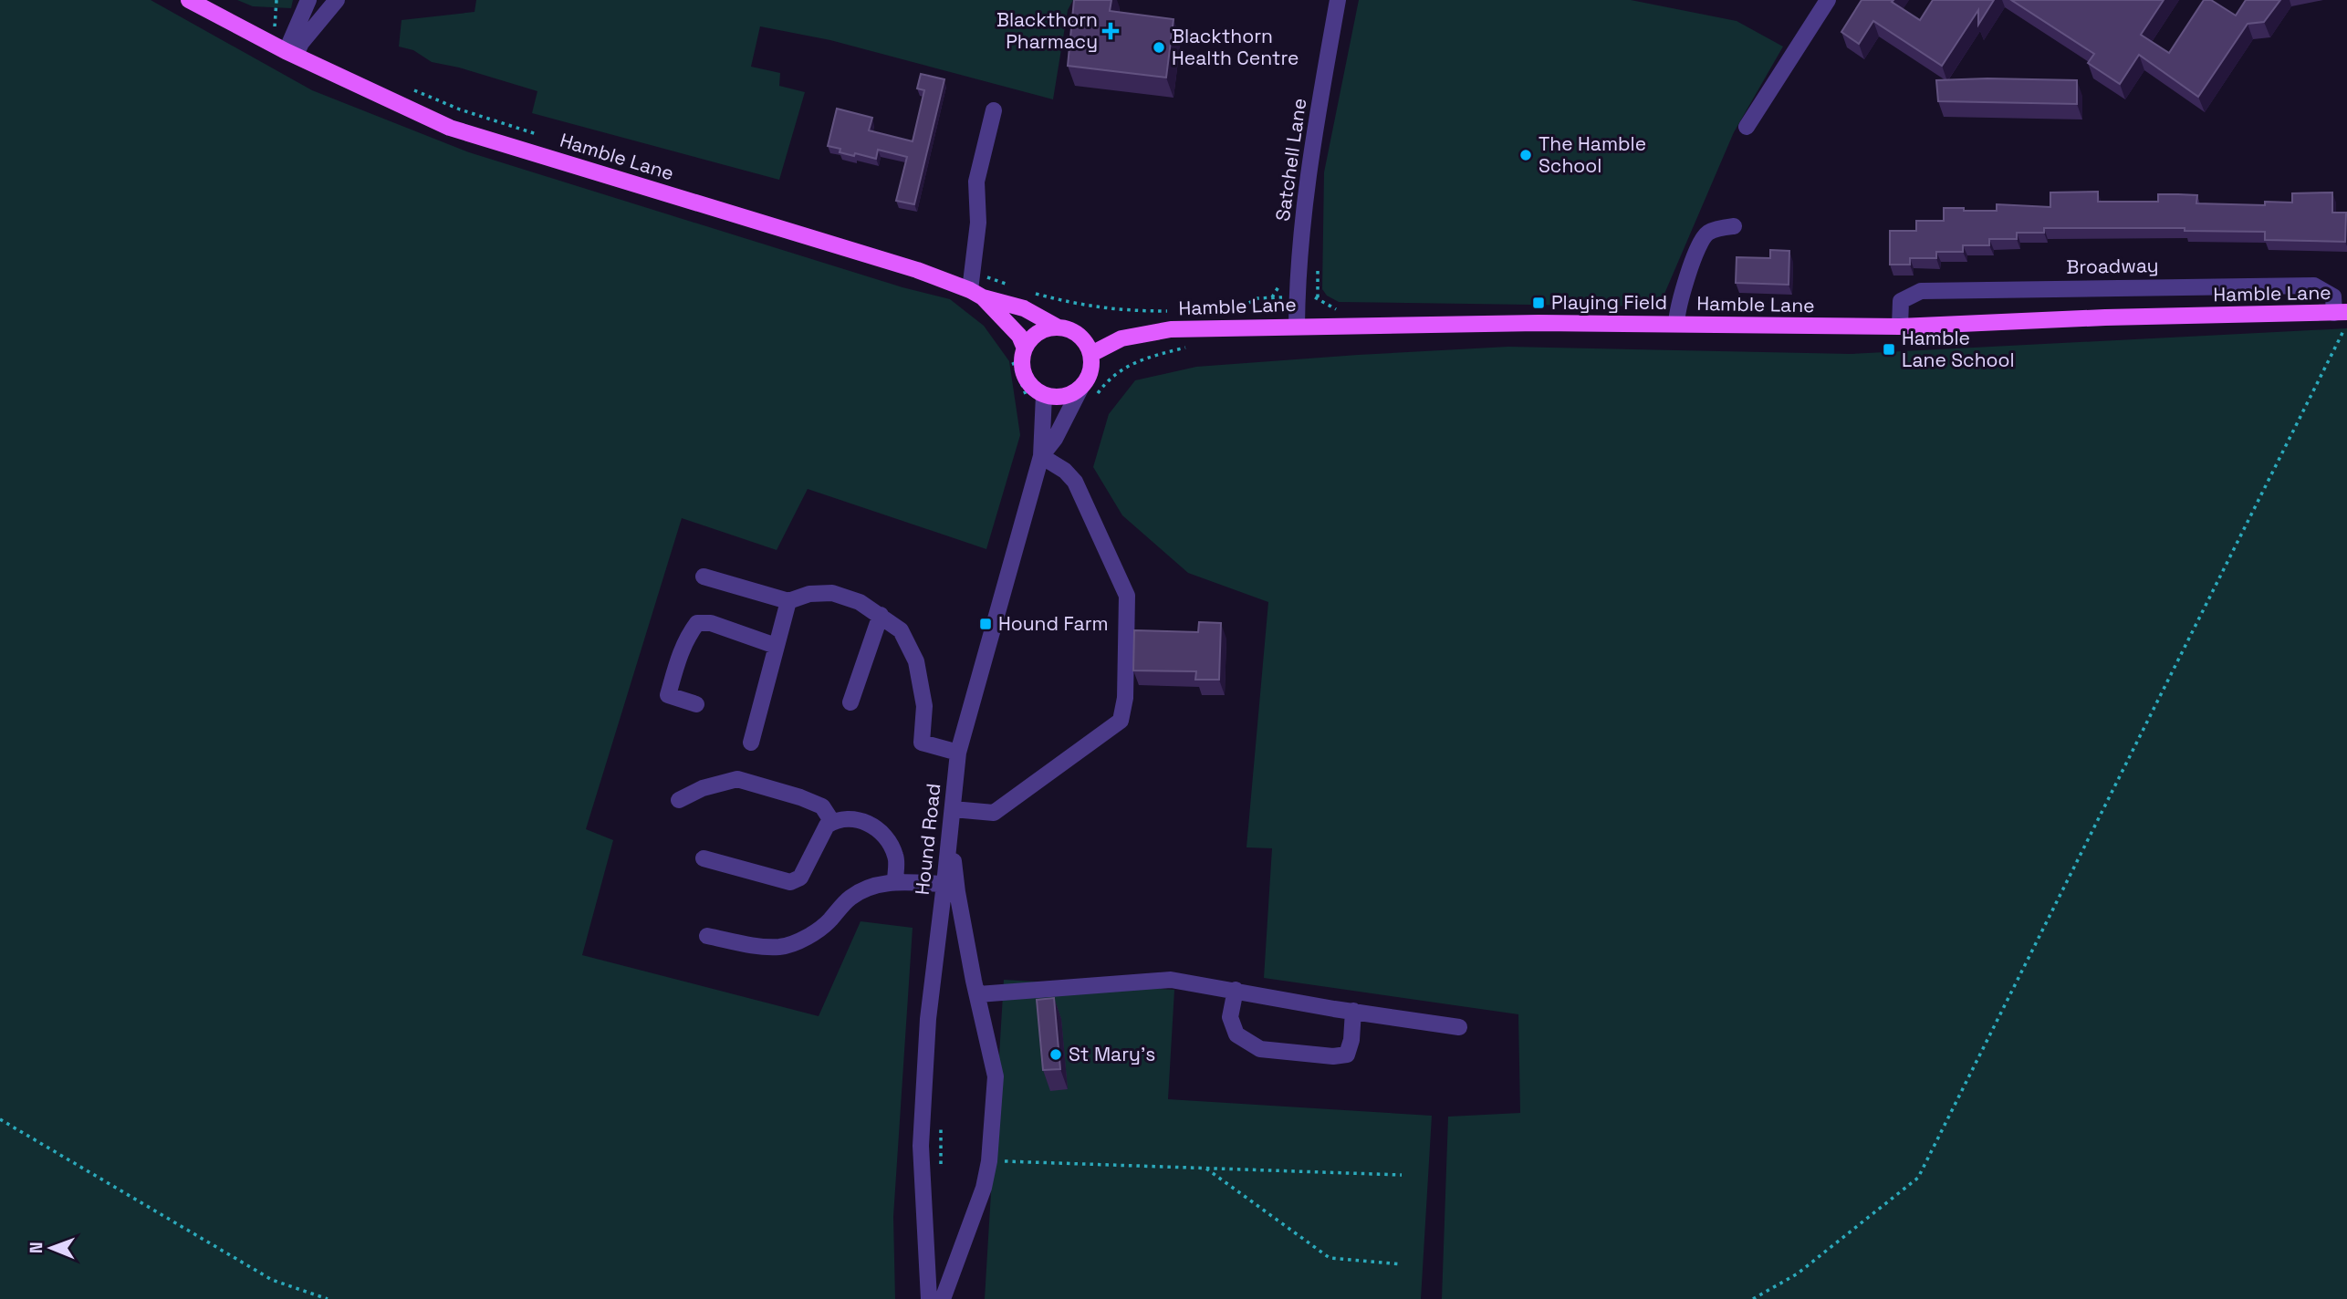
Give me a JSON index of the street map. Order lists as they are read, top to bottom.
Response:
{
  "streets": {
    "main road": ["Hamble Lane"],
    "street": ["Satchell Lane", "Broadway", "Hound Road"]
  },
  "crossings": [
    ["Hamble Lane", "Satchell Lane"],
    ["Hamble Lane", "Broadway"],
    ["Hamble Lane", "Hound Road"]
  ],
  "places": {
    "health": ["Blackthorn Pharmacy"],
    "other": ["Blackthorn Health Centre", "The Hamble School", "St Mary's"],
    "transit": ["Playing Field", "Hamble Lane School", "Hound Farm"]
  },
  "north": "left"
}
